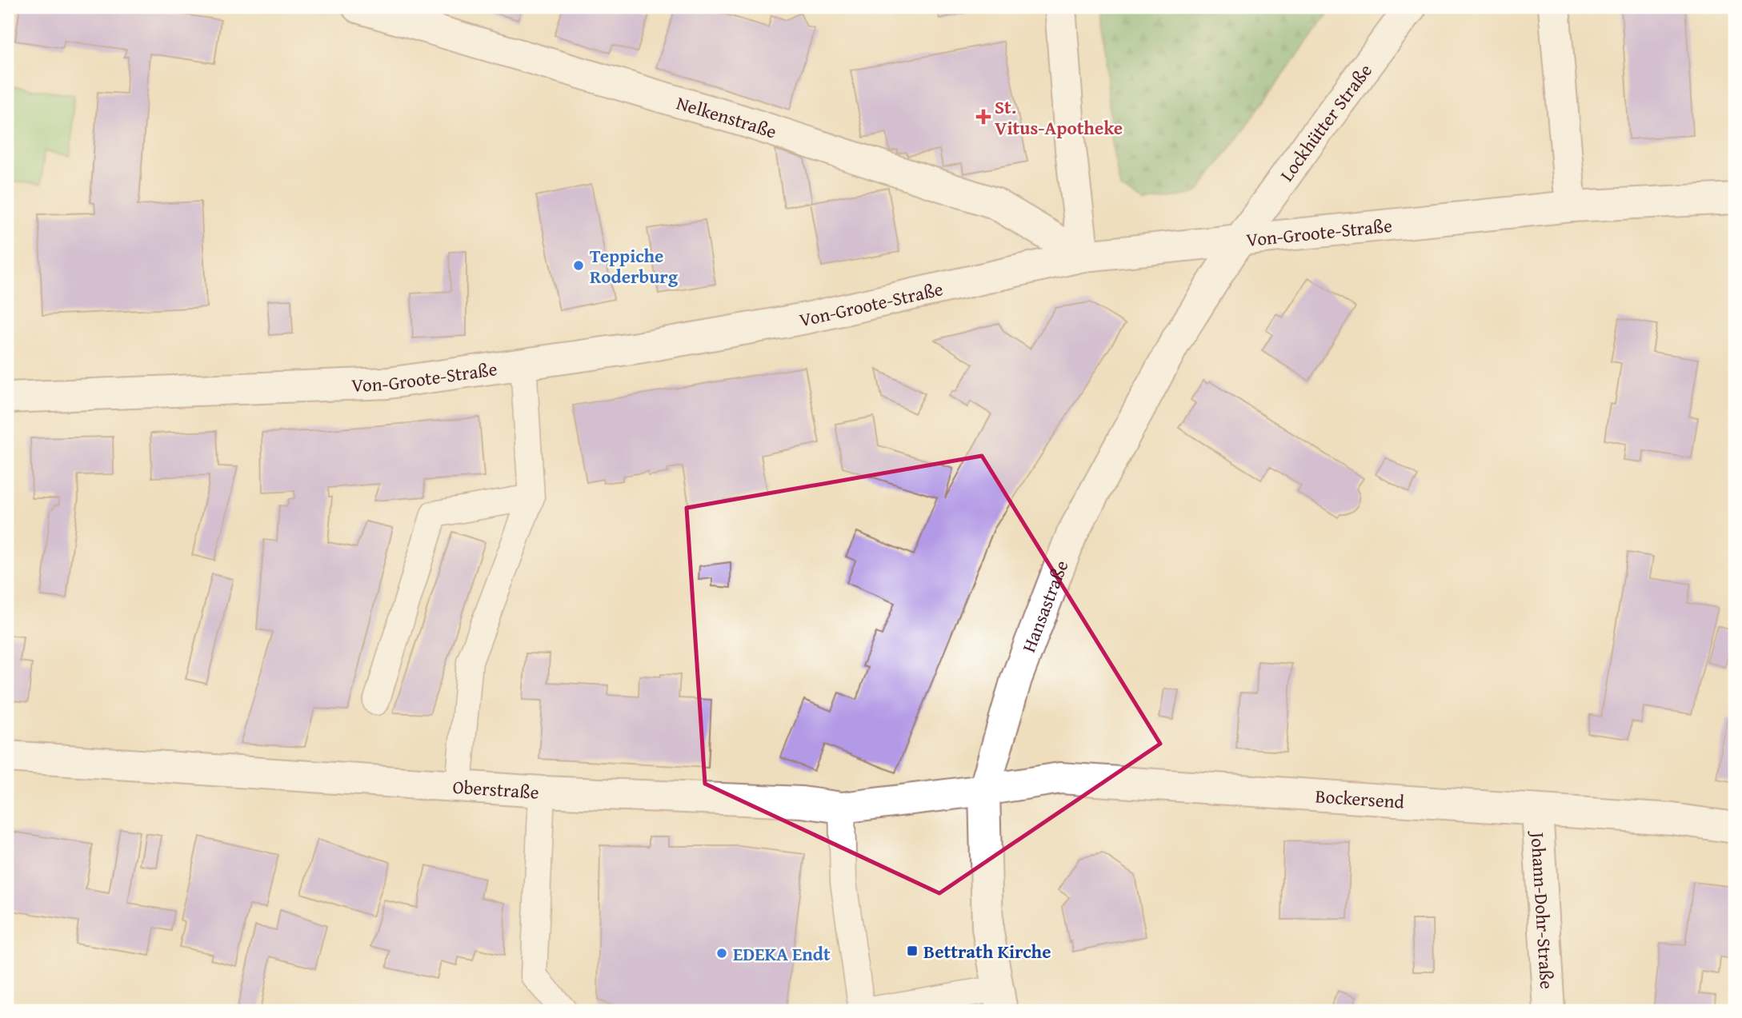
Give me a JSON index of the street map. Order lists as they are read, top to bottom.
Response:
{
  "streets": {
    "street": [
      "Nelkenstraße",
      "Lockhütter Straße",
      "Von-Groote-Straße",
      "Hansastraße",
      "Oberstraße",
      "Bockersend",
      "Johann-Dohr-Straße"
    ]
  },
  "crossings": [
    ["Nelkenstraße", "Von-Groote-Straße"],
    ["Lockhütter Straße", "Von-Groote-Straße"],
    ["Lockhütter Straße", "Hansastraße"],
    ["Von-Groote-Straße", "Hansastraße"],
    ["Hansastraße", "Oberstraße"],
    ["Hansastraße", "Bockersend"],
    ["Oberstraße", "Bockersend"],
    ["Bockersend", "Johann-Dohr-Straße"]
  ],
  "places": {
    "health": ["St. Vitus-Apotheke"],
    "other": ["Teppiche Roderburg", "EDEKA Endt"],
    "transit": ["Bettrath Kirche"]
  }
}
